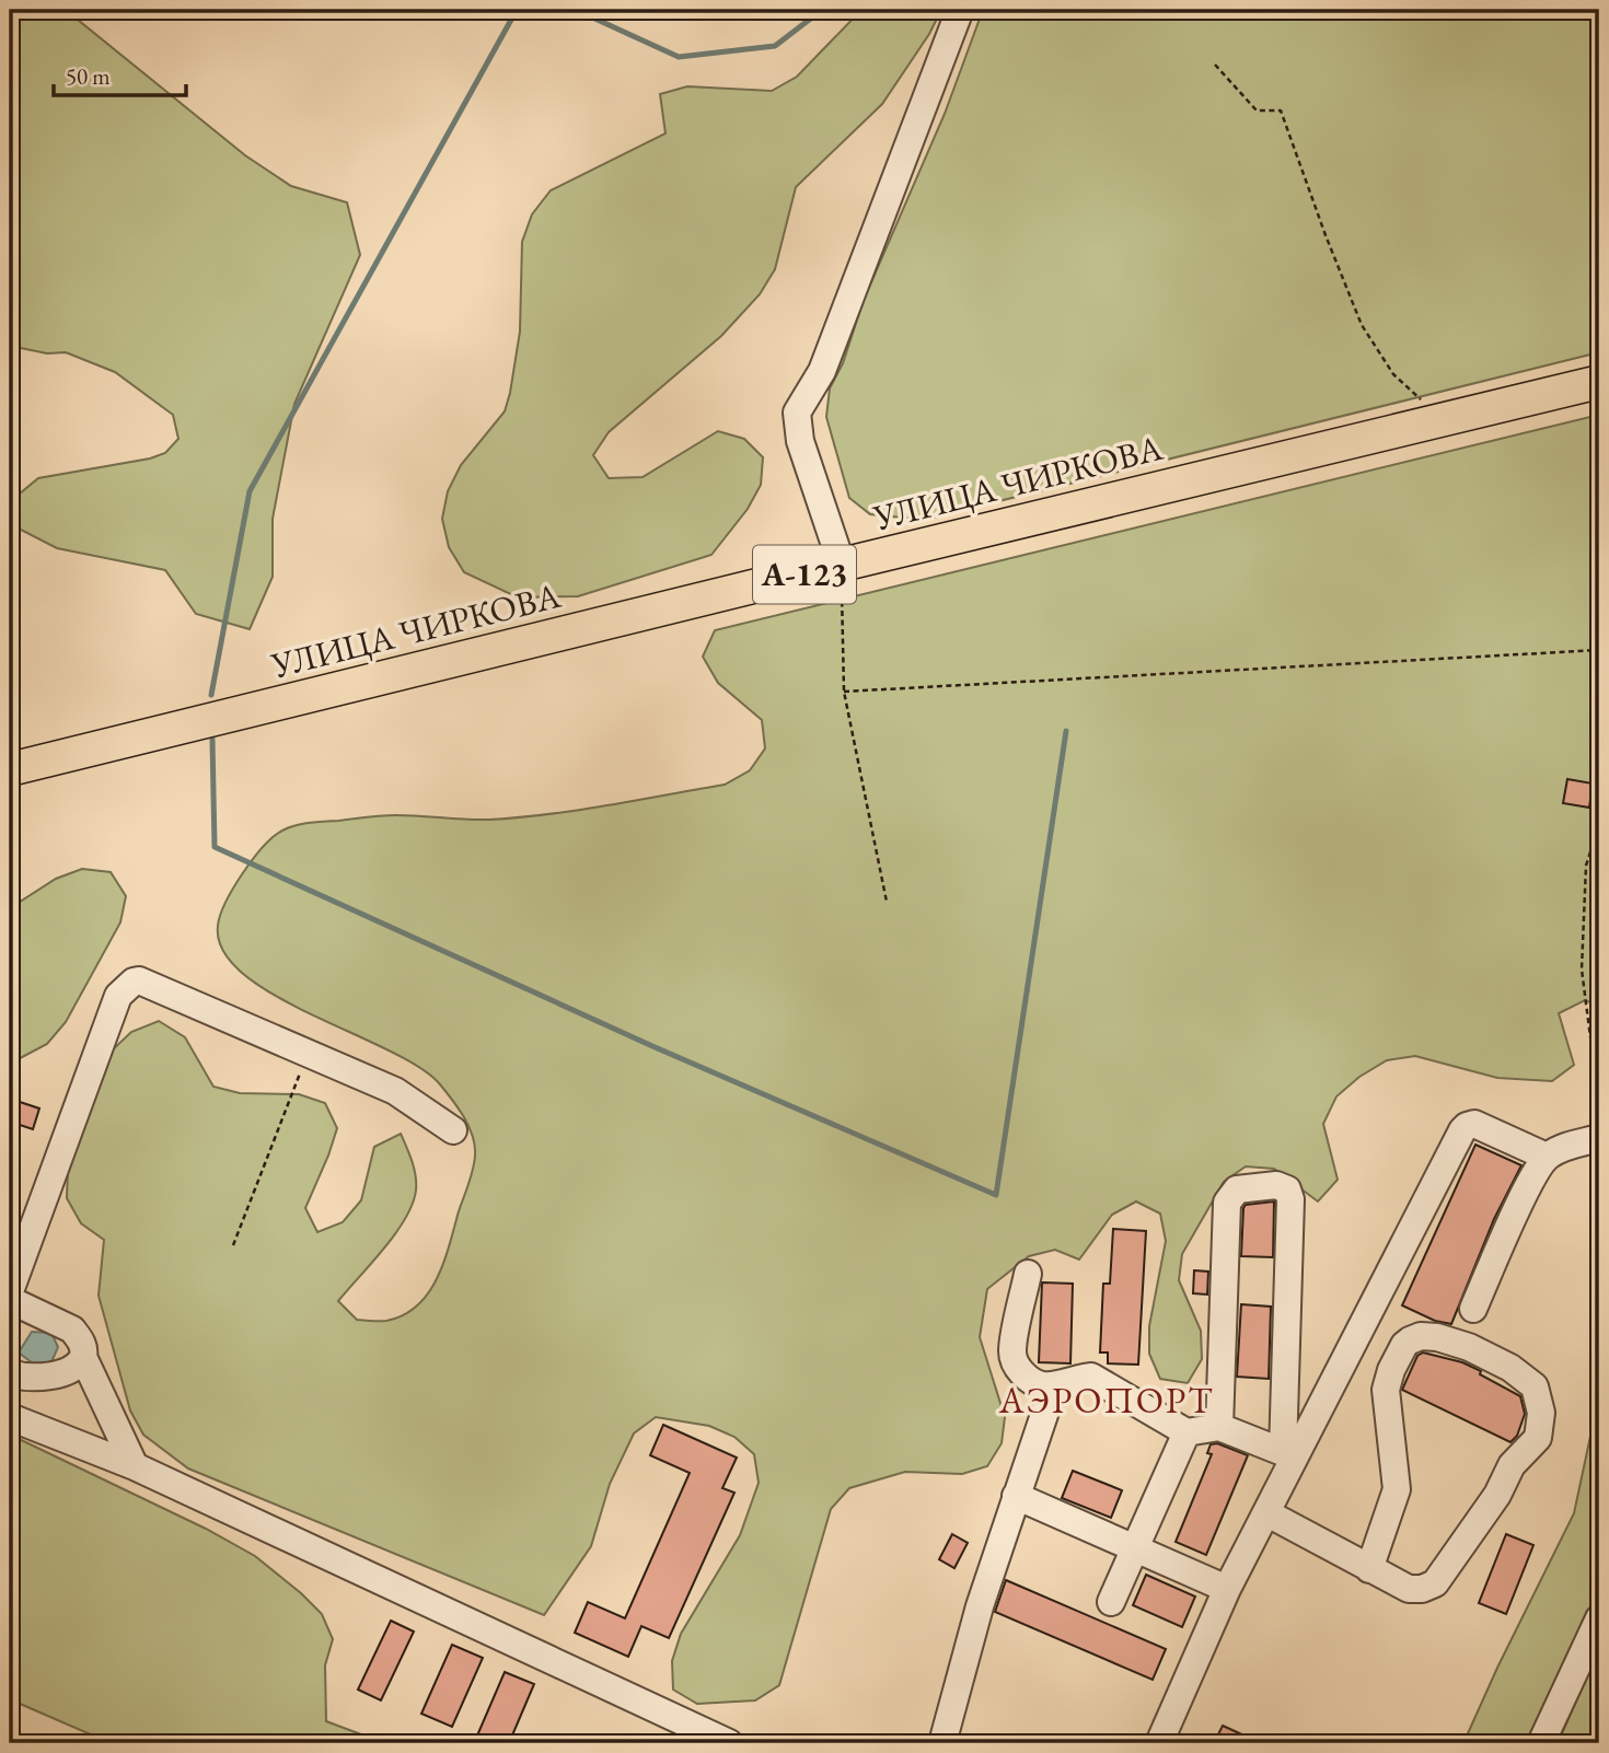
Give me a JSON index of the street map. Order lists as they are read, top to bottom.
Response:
{
  "streets": {
    "main road": ["УЛИЦА ЧИРКОВА", "А-123"]
  },
  "districts": ["АЭРОПОРТ"],
  "scale_bar": "50 m"
}
